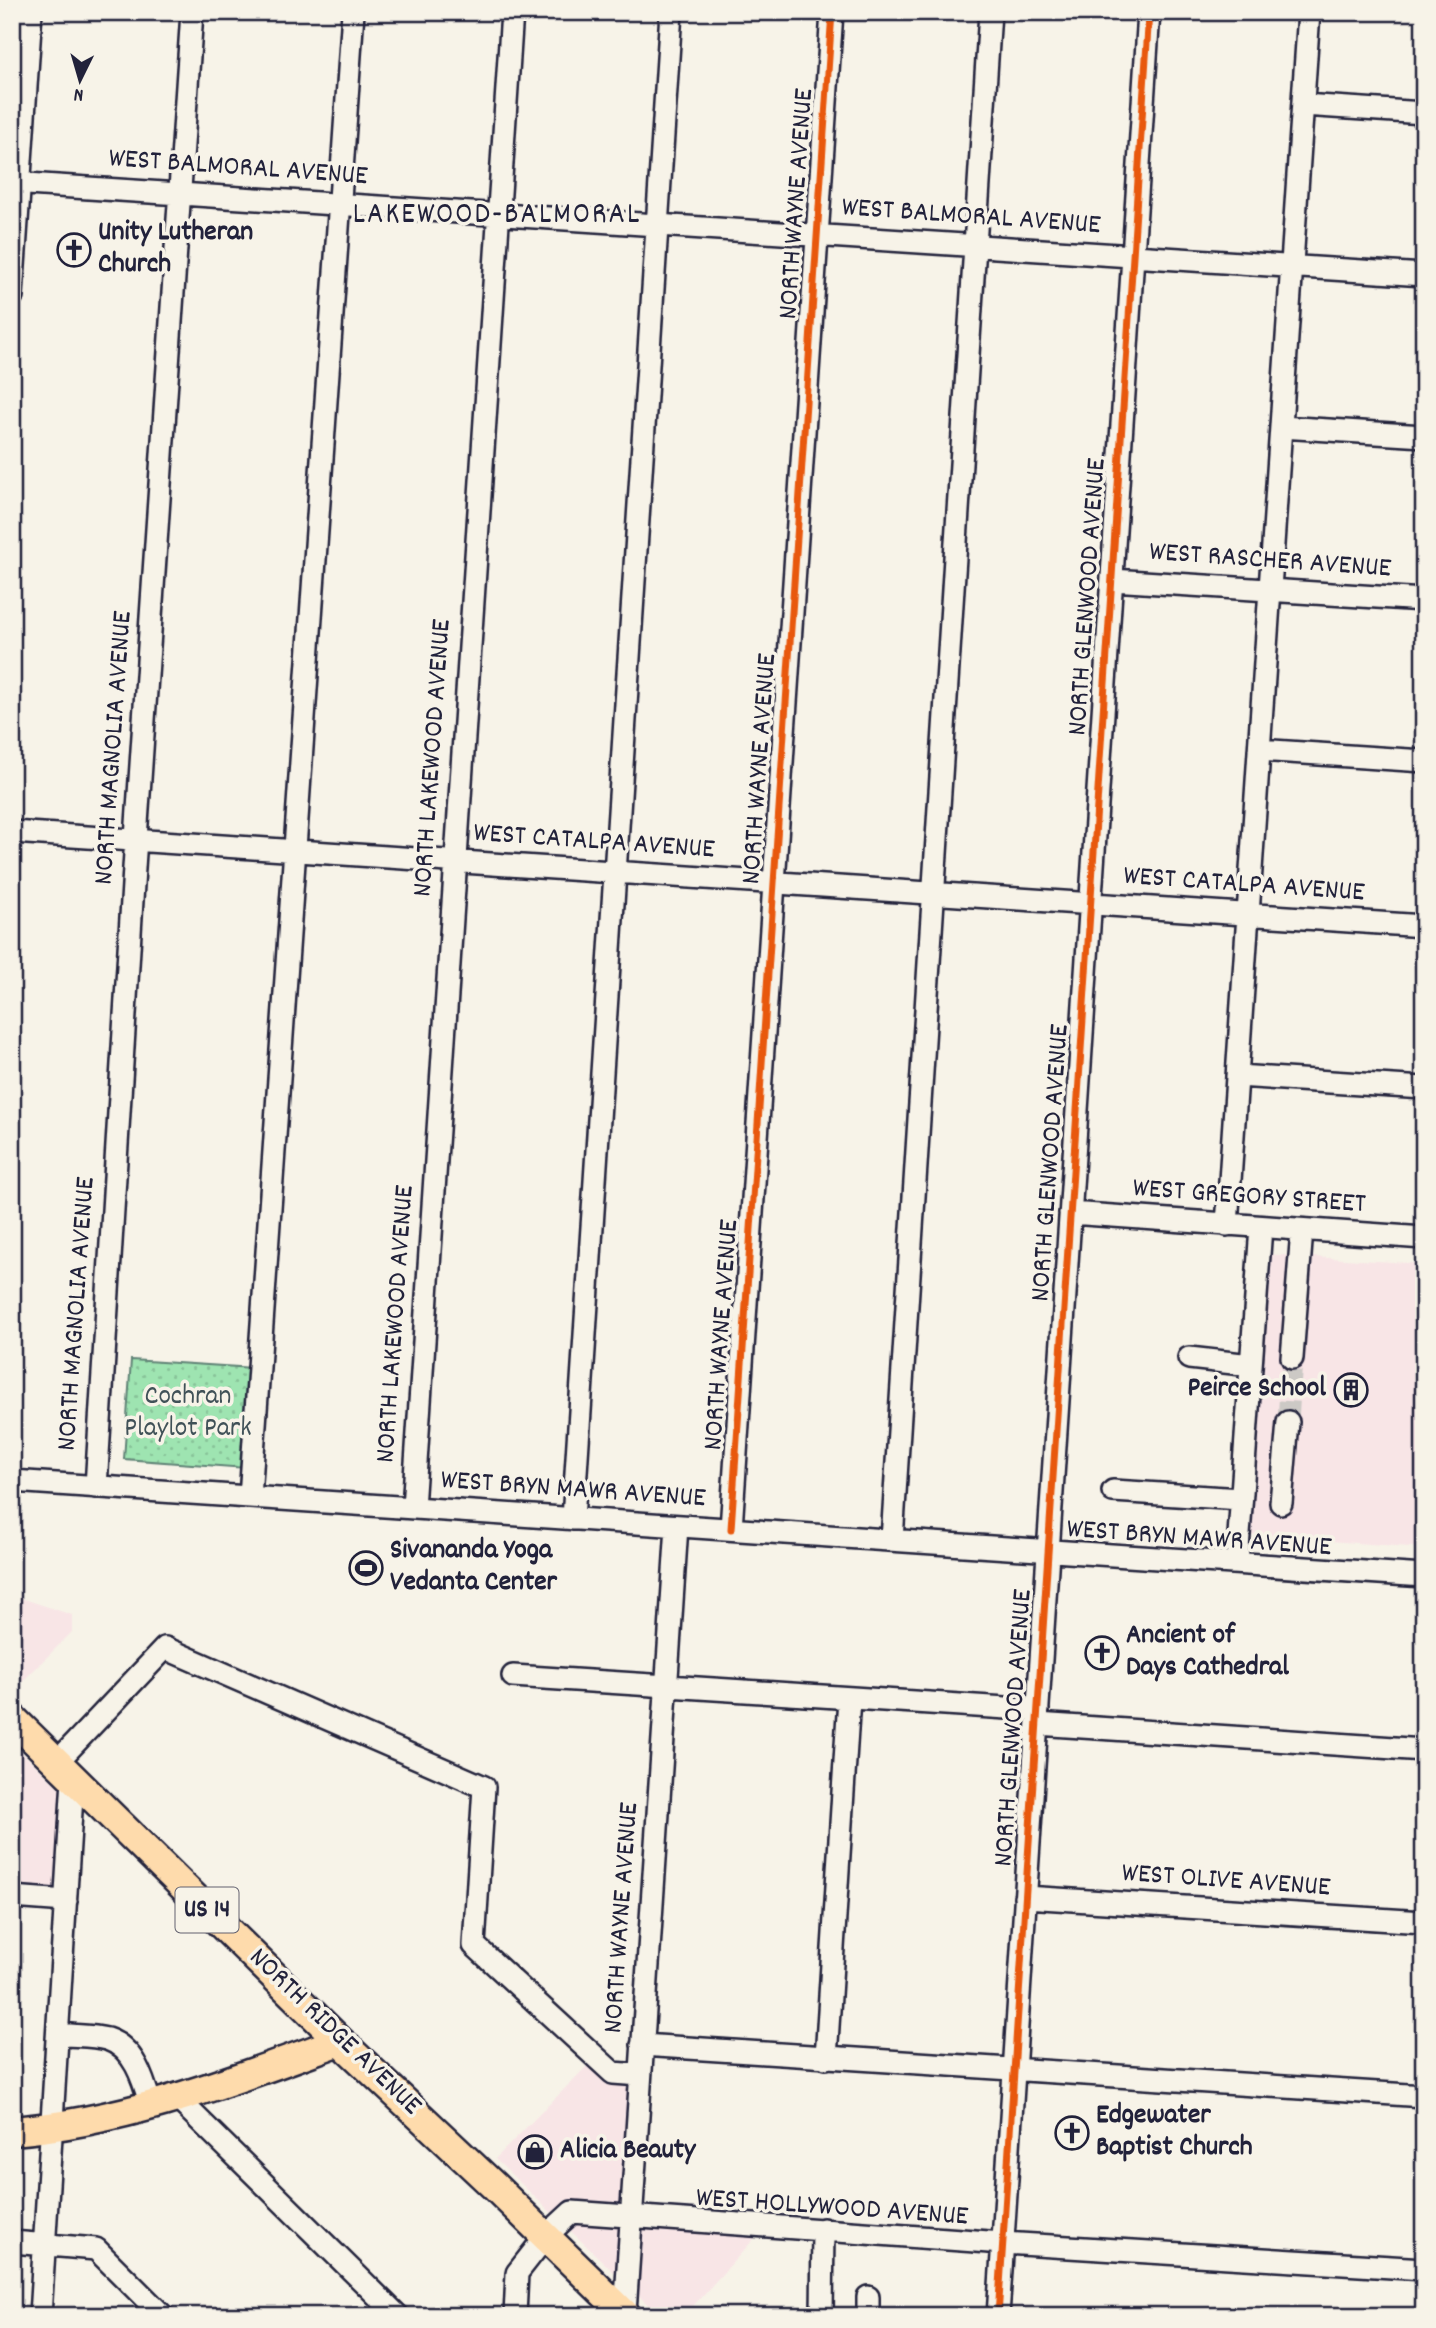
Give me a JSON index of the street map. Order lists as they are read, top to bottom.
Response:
{
  "streets": {
    "main road": ["US 14", "NORTH RIDGE AVENUE"],
    "street": [
      "WEST BALMORAL AVENUE",
      "NORTH WAYNE AVENUE",
      "WEST RASCHER AVENUE",
      "NORTH GLENWOOD AVENUE",
      "NORTH MAGNOLIA AVENUE",
      "NORTH LAKEWOOD AVENUE",
      "WEST CATALPA AVENUE",
      "WEST GREGORY STREET",
      "WEST BRYN MAWR AVENUE",
      "WEST OLIVE AVENUE",
      "WEST HOLLYWOOD AVENUE"
    ]
  },
  "crossings": [
    ["WEST BALMORAL AVENUE", "NORTH WAYNE AVENUE"],
    ["WEST BALMORAL AVENUE", "NORTH GLENWOOD AVENUE"],
    ["WEST BALMORAL AVENUE", "NORTH MAGNOLIA AVENUE"],
    ["WEST BALMORAL AVENUE", "NORTH LAKEWOOD AVENUE"],
    ["NORTH WAYNE AVENUE", "WEST CATALPA AVENUE"],
    ["NORTH WAYNE AVENUE", "WEST BRYN MAWR AVENUE"],
    ["NORTH WAYNE AVENUE", "NORTH RIDGE AVENUE"],
    ["NORTH WAYNE AVENUE", "WEST HOLLYWOOD AVENUE"],
    ["WEST RASCHER AVENUE", "NORTH GLENWOOD AVENUE"],
    ["NORTH GLENWOOD AVENUE", "WEST CATALPA AVENUE"],
    ["NORTH GLENWOOD AVENUE", "WEST GREGORY STREET"],
    ["NORTH GLENWOOD AVENUE", "WEST BRYN MAWR AVENUE"],
    ["NORTH GLENWOOD AVENUE", "WEST OLIVE AVENUE"],
    ["NORTH GLENWOOD AVENUE", "WEST HOLLYWOOD AVENUE"],
    ["NORTH MAGNOLIA AVENUE", "WEST CATALPA AVENUE"],
    ["NORTH MAGNOLIA AVENUE", "WEST BRYN MAWR AVENUE"],
    ["NORTH LAKEWOOD AVENUE", "WEST CATALPA AVENUE"],
    ["NORTH LAKEWOOD AVENUE", "WEST BRYN MAWR AVENUE"],
    ["NORTH RIDGE AVENUE", "WEST HOLLYWOOD AVENUE"]
  ],
  "districts": ["LAKEWOOD-BALMORAL"],
  "parks": ["Cochran Playlot Park"],
  "places": {
    "church": ["Unity Lutheran Church", "Ancient of Days Cathedral", "Edgewater Baptist Church"],
    "building": ["Peirce School"],
    "sports": ["Sivananda Yoga Vedanta Center"],
    "shop": ["Alicia Beauty"]
  },
  "north": "bottom"
}
